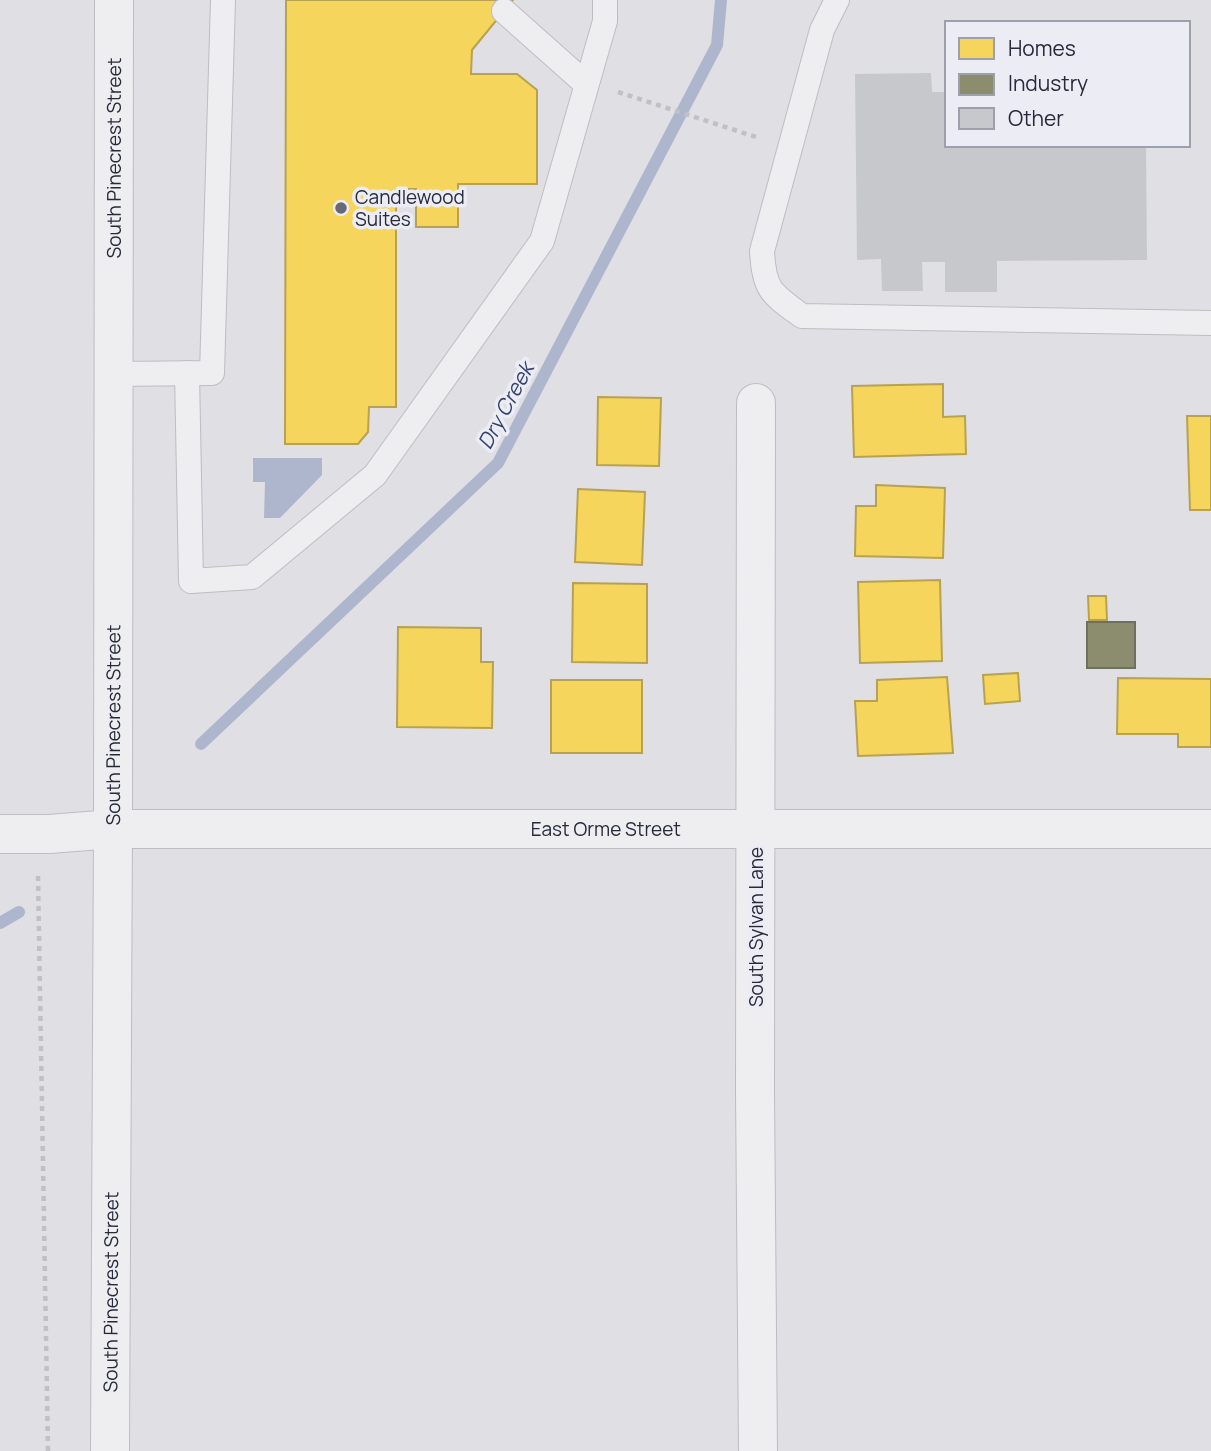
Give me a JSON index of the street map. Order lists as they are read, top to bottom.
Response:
{
  "streets": {
    "street": ["South Pinecrest Street", "East Orme Street", "South Sylvan Lane"]
  },
  "crossings": [
    ["South Pinecrest Street", "East Orme Street"],
    ["East Orme Street", "South Sylvan Lane"]
  ],
  "water": ["Dry Creek"],
  "places": ["Candlewood Suites"],
  "legend": ["Homes", "Industry", "Other"]
}
